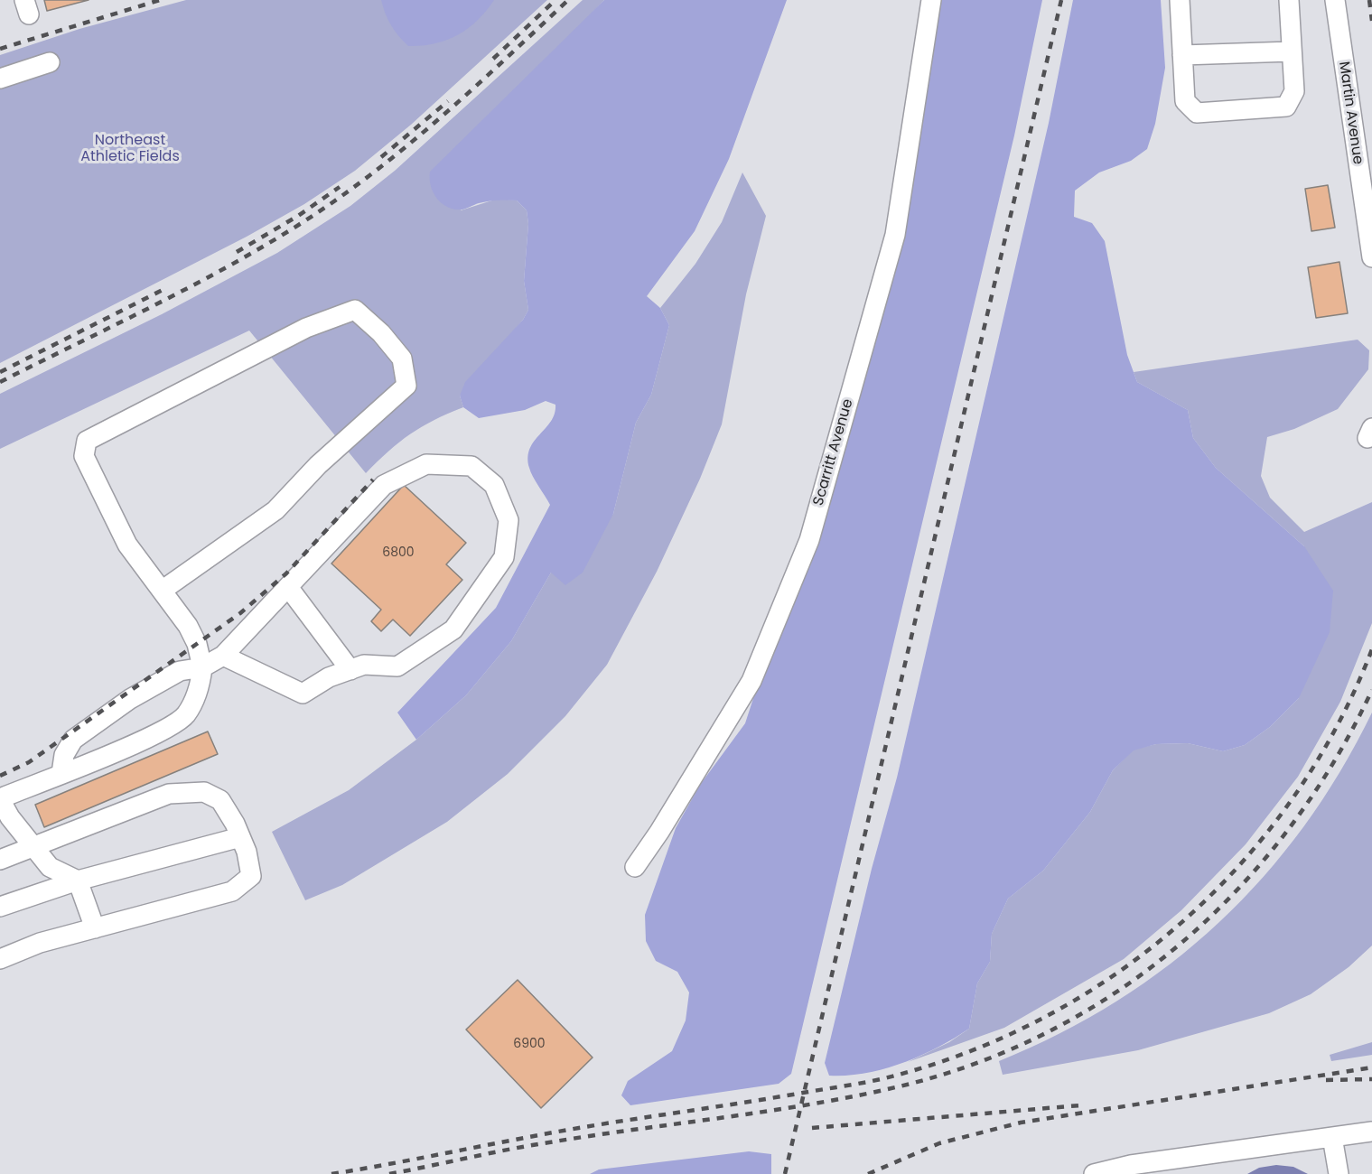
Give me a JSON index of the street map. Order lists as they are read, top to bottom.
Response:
{
  "streets": {
    "street": ["Martin Avenue", "Scarritt Avenue"]
  },
  "parks": ["Northeast Athletic Fields"],
  "house_numbers": ["6800", "6900"]
}
